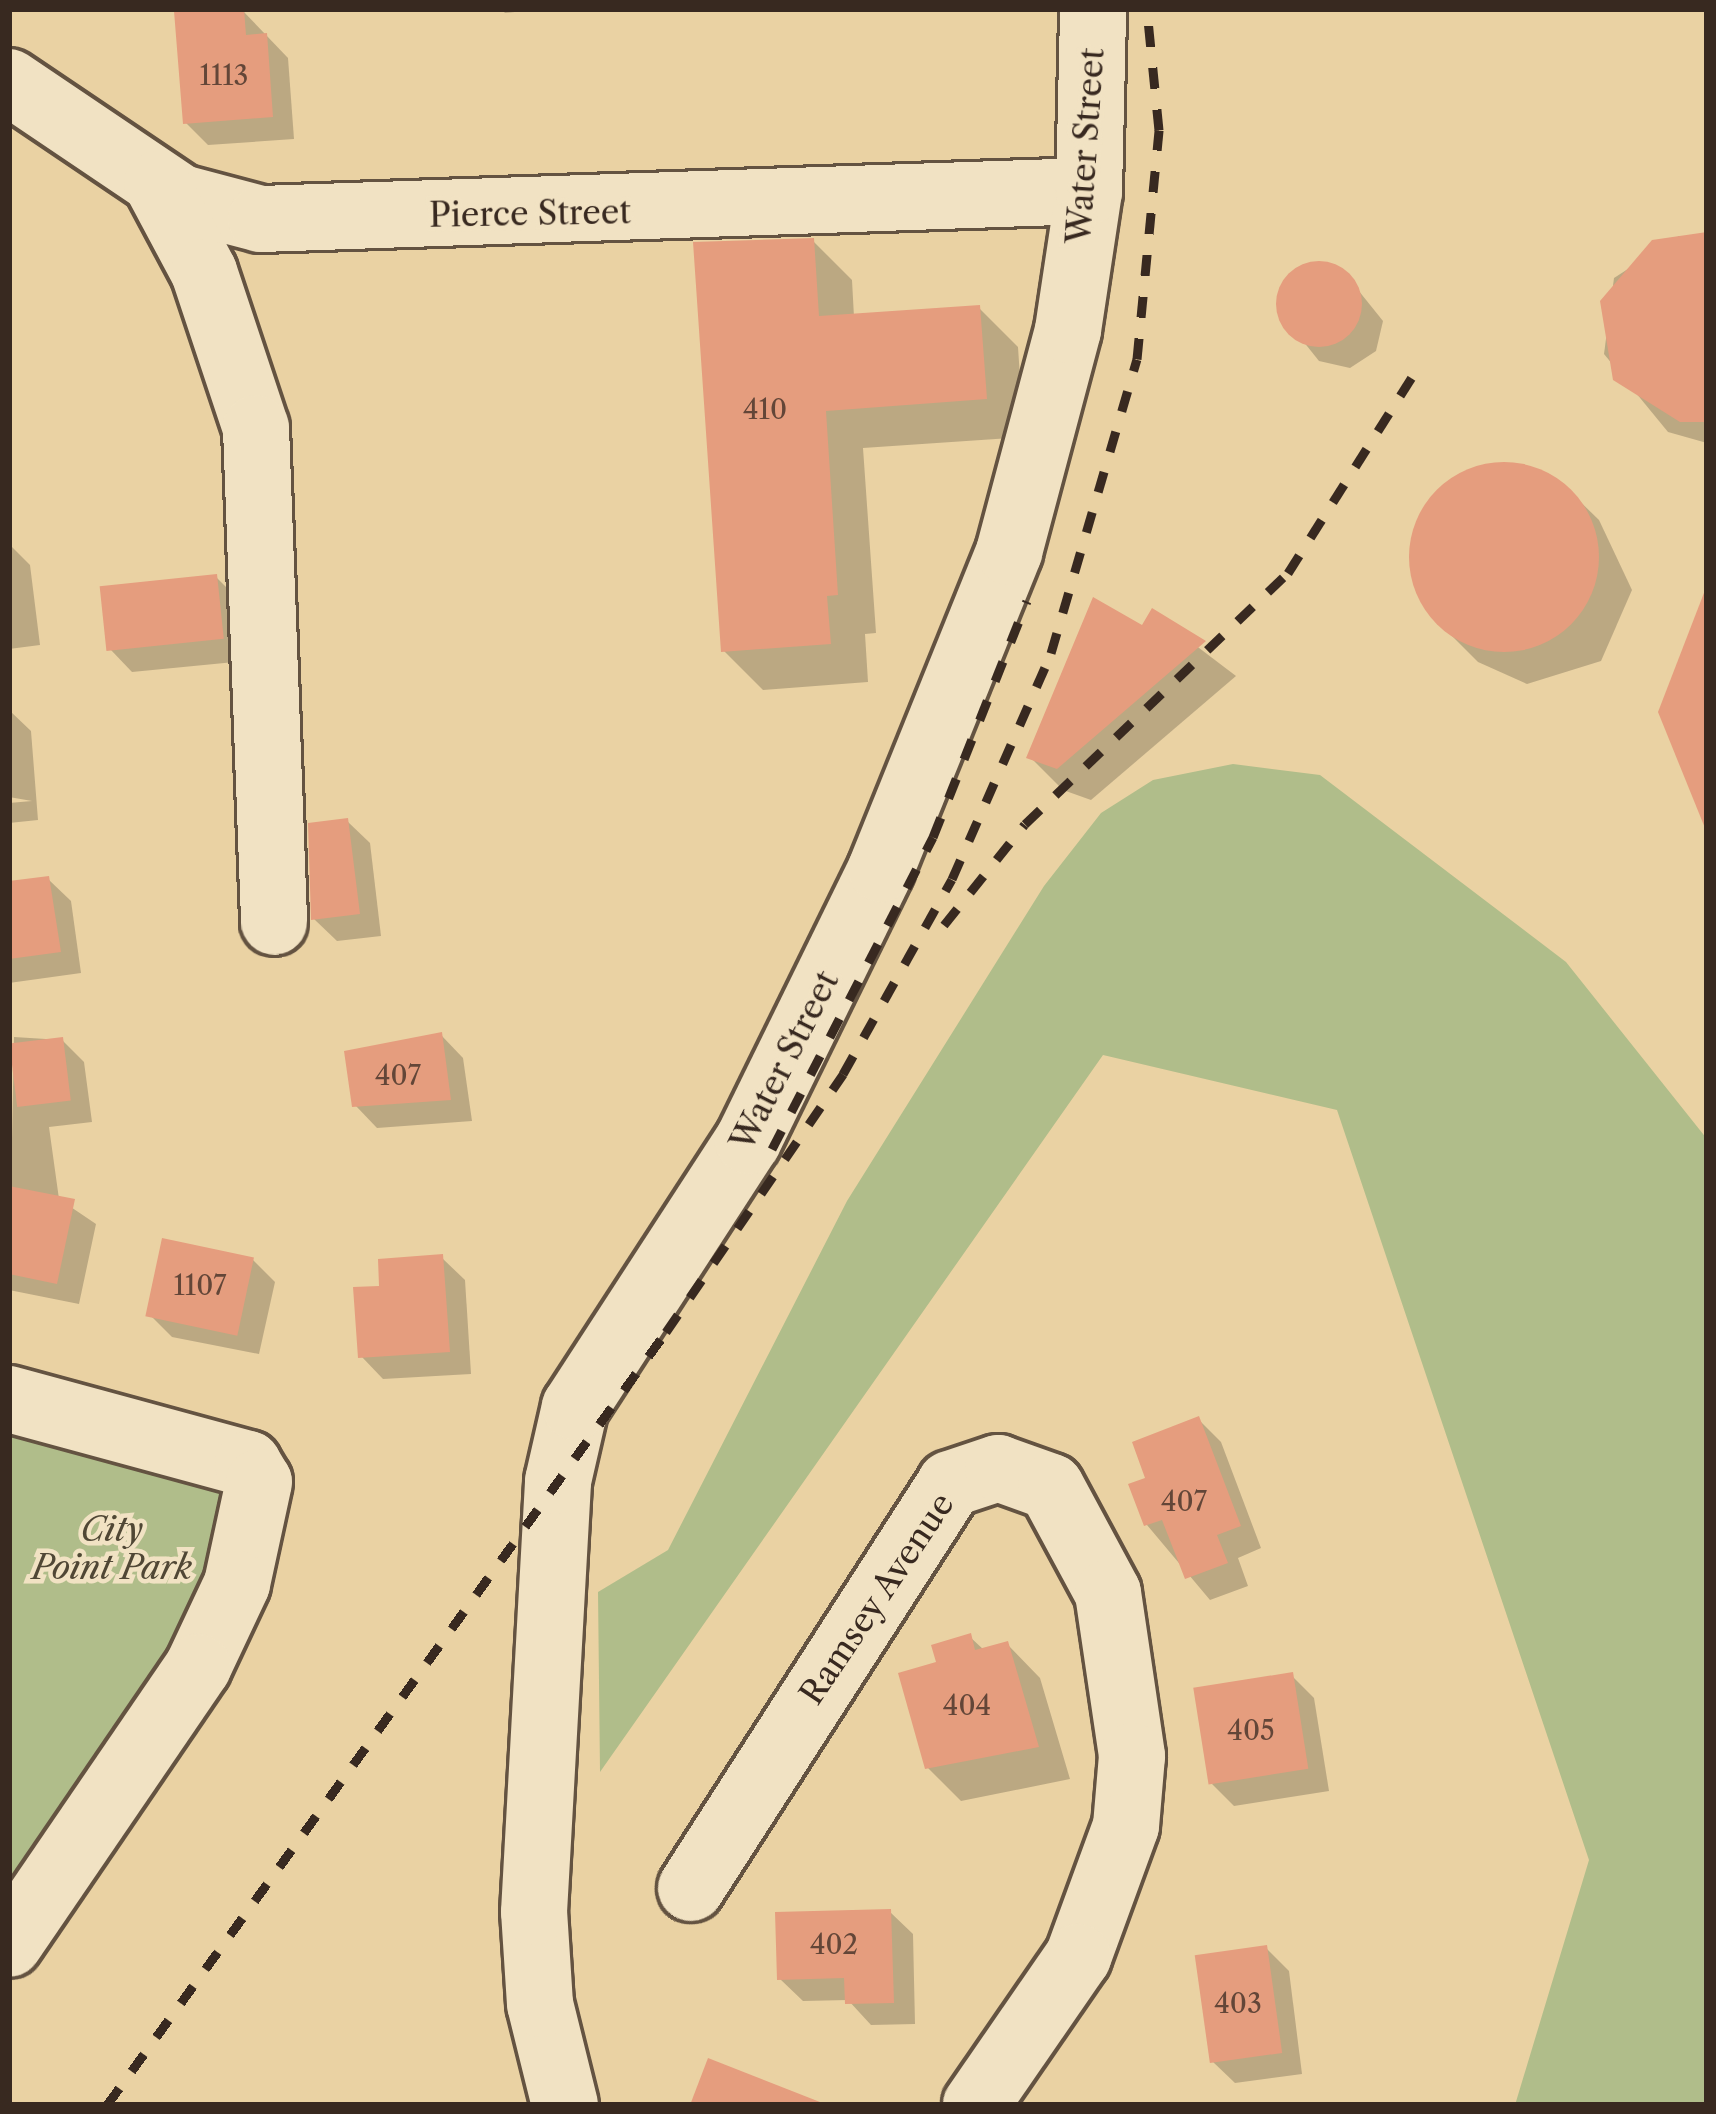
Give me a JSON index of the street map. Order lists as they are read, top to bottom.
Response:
{
  "streets": {
    "street": ["Water Street", "Pierce Street", "Ramsey Avenue"]
  },
  "crossings": [
    ["Water Street", "Pierce Street"]
  ],
  "parks": ["City Point Park"],
  "house_numbers": [
    "1113",
    "410",
    "407",
    "1107",
    "407",
    "404",
    "405",
    "402",
    "403"
  ]
}
